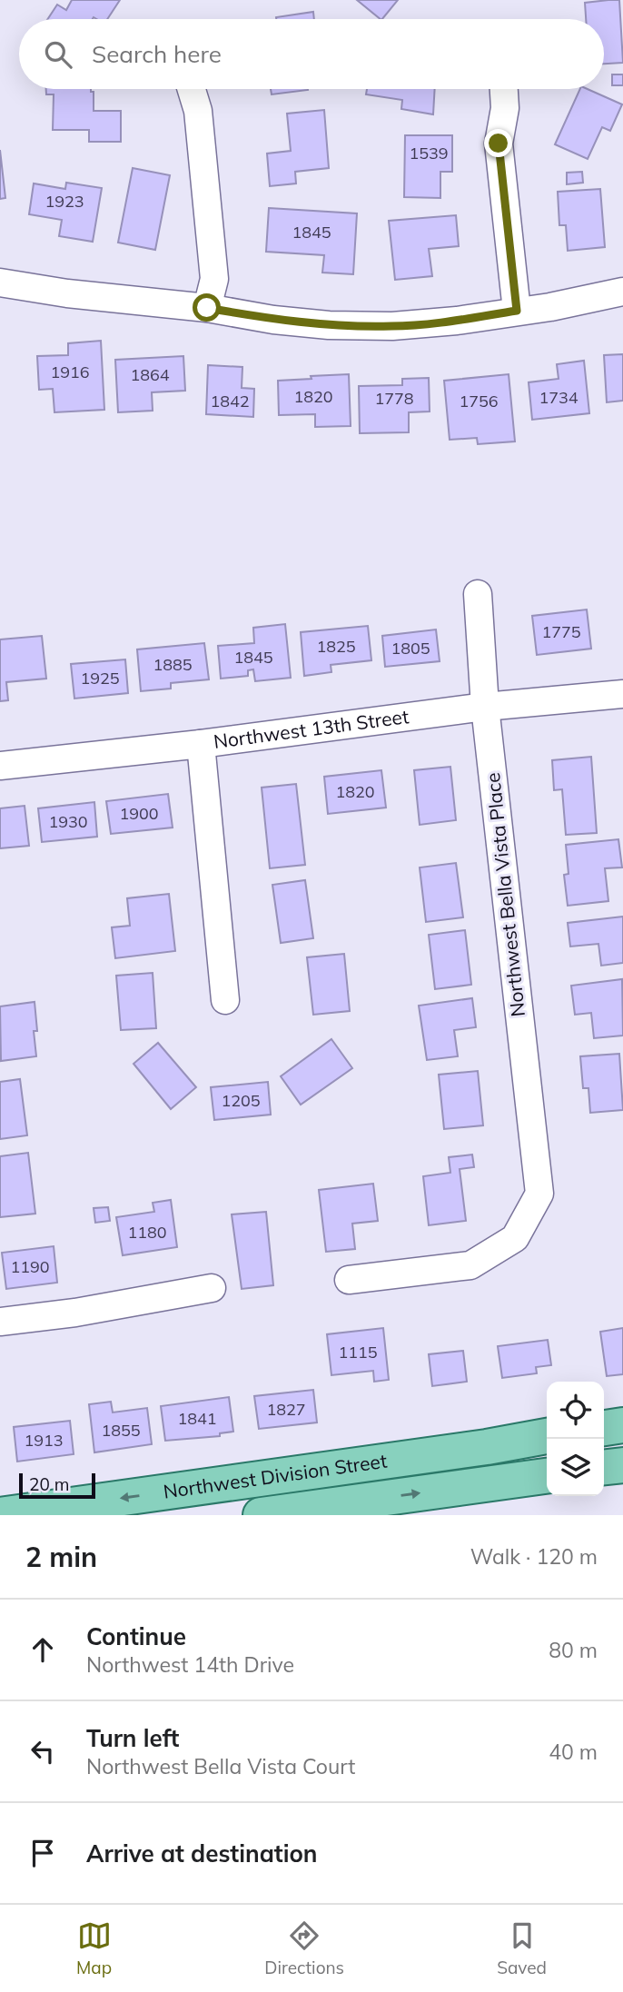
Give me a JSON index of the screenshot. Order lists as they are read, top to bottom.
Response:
{
  "streets": {
    "main road": ["Northwest Division Street"],
    "street": ["Northwest 13th Street", "Northwest Bella Vista Place"]
  },
  "crossings": [
    ["Northwest 13th Street", "Northwest Bella Vista Place"]
  ],
  "house_numbers": [
    "1539",
    "1923",
    "1845",
    "1916",
    "1864",
    "1820",
    "1734",
    "1778",
    "1842",
    "1756",
    "1775",
    "1825",
    "1805",
    "1845",
    "1885",
    "1925",
    "1820",
    "1900",
    "1930",
    "1205",
    "1180",
    "1190",
    "1115",
    "1827",
    "1841",
    "1855",
    "1913"
  ],
  "scale_bar": "20 m",
  "page": {
    "search": "Search here",
    "scale": "20 m",
    "heading": ["2 min", "Walk · 120 m"],
    "list": [
      ["Continue", "Northwest 14th Drive", "80 m"],
      ["Turn left", "Northwest Bella Vista Court", "40 m"],
      "Arrive at destination"
    ],
    "nav": ["Map", "Directions", "Saved"]
  }
}
